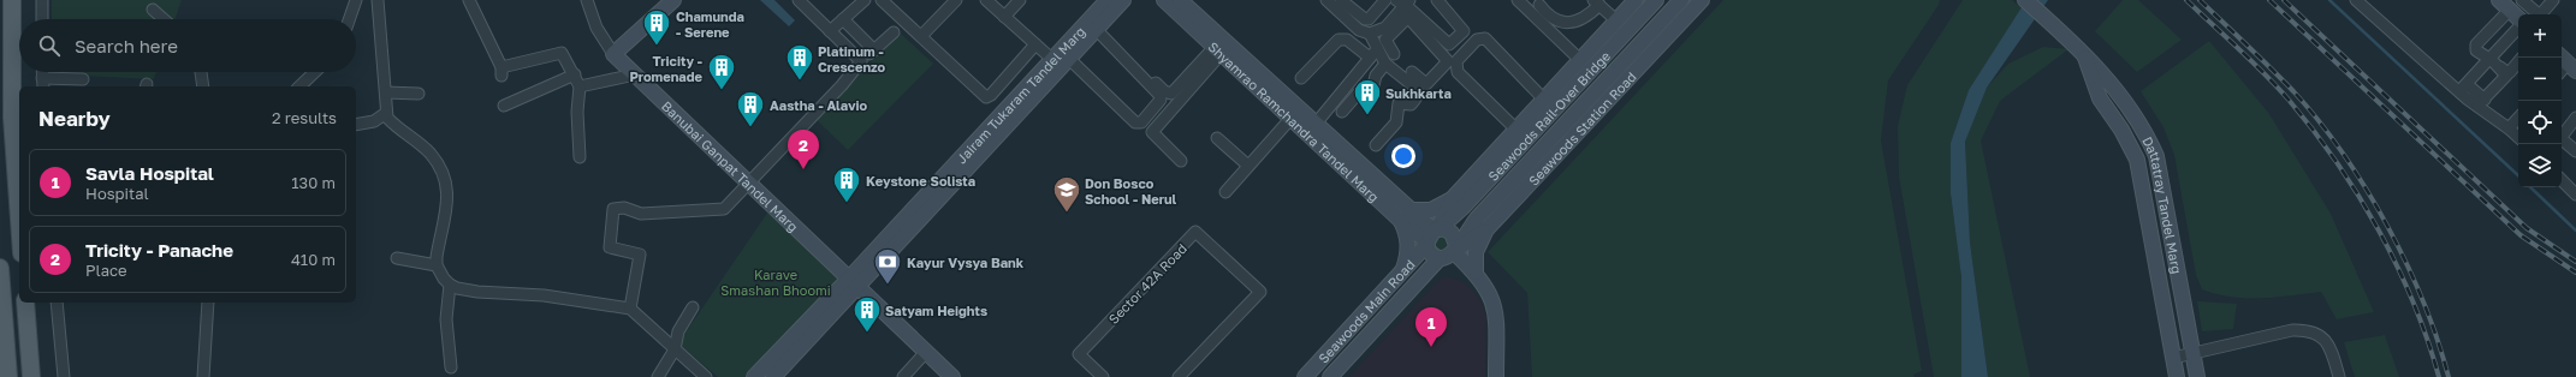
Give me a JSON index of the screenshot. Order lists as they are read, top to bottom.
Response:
{
  "streets": {
    "main road": [
      "Jairam Tukaram Tandel Marg",
      "Seawoods Rail-Over Bridge",
      "Shyamrao Ramchandra Tandel Marg",
      "Seawoods Station Road",
      "Banubai Ganpat Tandel Marg",
      "Dattatray Tandel Marg",
      "Seawoods Main Road"
    ],
    "street": ["Sector 42A Road"]
  },
  "crossings": [
    ["Jairam Tukaram Tandel Marg", "Banubai Ganpat Tandel Marg"],
    ["Seawoods Rail-Over Bridge", "Shyamrao Ramchandra Tandel Marg"],
    ["Seawoods Rail-Over Bridge", "Seawoods Station Road"],
    ["Seawoods Rail-Over Bridge", "Seawoods Main Road"],
    ["Shyamrao Ramchandra Tandel Marg", "Seawoods Station Road"],
    ["Shyamrao Ramchandra Tandel Marg", "Seawoods Main Road"],
    ["Seawoods Station Road", "Seawoods Main Road"]
  ],
  "parks": ["Karave Smashan Bhoomi"],
  "places": {
    "building": [
      "Chamunda - Serene",
      "Platinum - Crescenzo",
      "Tricity - Promenade",
      "Sukhkarta",
      "Aastha - Alavio",
      "Keystone Solista",
      "Satyam Heights"
    ],
    "school or university": ["Don Bosco School - Nerul"],
    "bank": ["Kayur Vysya Bank"]
  },
  "page": {
    "map_buttons": ["+", "−"],
    "search": "Search here",
    "heading": ["Nearby", "2 results"],
    "pins": ["2", "1"],
    "list": [
      {
        "mark": "1",
        "name": "Savla Hospital",
        "note": "Hospital",
        "value": "130 m"
      },
      {
        "mark": "2",
        "name": "Tricity - Panache",
        "note": "Place",
        "value": "410 m"
      }
    ]
  }
}
